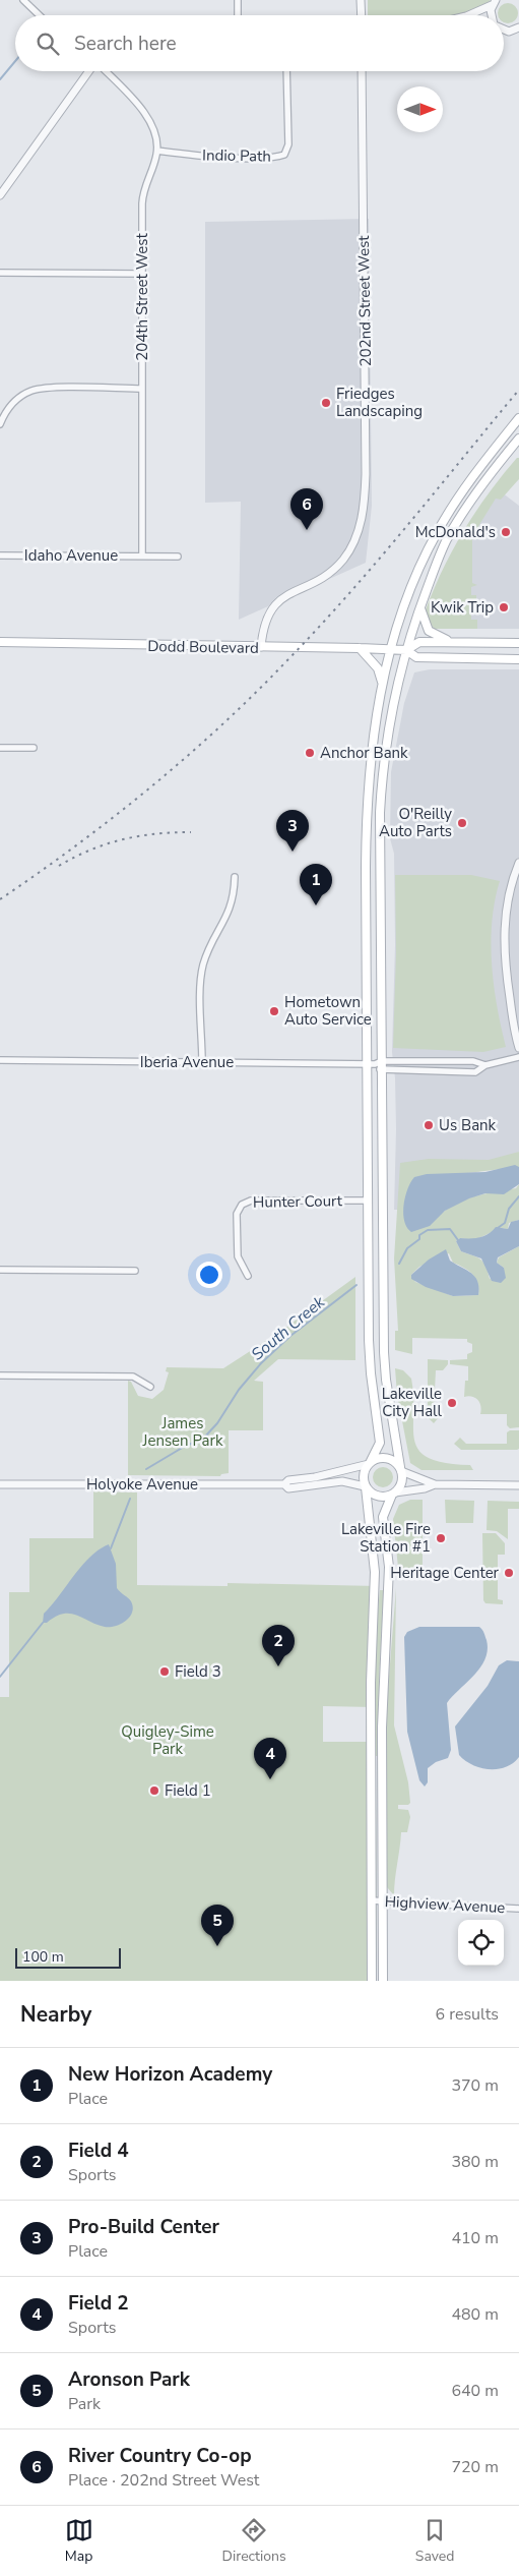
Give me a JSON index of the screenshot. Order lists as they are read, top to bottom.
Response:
{
  "streets": {
    "main road": ["Dodd Boulevard"],
    "street": [
      "Indio Path",
      "204th Street West",
      "202nd Street West",
      "Idaho Avenue",
      "Iberia Avenue",
      "Hunter Court",
      "Holyoke Avenue",
      "Highview Avenue"
    ]
  },
  "crossings": [
    ["Indio Path", "204th Street West"],
    ["204th Street West", "Idaho Avenue"],
    ["202nd Street West", "Dodd Boulevard"]
  ],
  "water": ["South Creek"],
  "parks": ["James Jensen Park", "Quigley-Sime Park"],
  "places": [
    "Friedges Landscaping",
    "McDonald's",
    "Kwik Trip",
    "Anchor Bank",
    "O'Reilly Auto Parts",
    "Hometown Auto Service",
    "Us Bank",
    "Lakeville City Hall",
    "Lakeville Fire Station #1",
    "Heritage Center",
    "Field 3",
    "Field 1"
  ],
  "scale_bar": "100 m",
  "north": "right",
  "page": {
    "search": "Search here",
    "pins": [
      "6",
      "3",
      "1",
      "2",
      "4",
      "5"
    ],
    "scale": "100 m",
    "heading": ["Nearby", "6 results"],
    "list": [
      {
        "mark": "1",
        "name": "New Horizon Academy",
        "note": "Place",
        "value": "370 m"
      },
      {
        "mark": "2",
        "name": "Field 4",
        "note": "Sports",
        "value": "380 m"
      },
      {
        "mark": "3",
        "name": "Pro-Build Center",
        "note": "Place",
        "value": "410 m"
      },
      {
        "mark": "4",
        "name": "Field 2",
        "note": "Sports",
        "value": "480 m"
      },
      {
        "mark": "5",
        "name": "Aronson Park",
        "note": "Park",
        "value": "640 m"
      },
      {
        "mark": "6",
        "name": "River Country Co-op",
        "note": "Place · 202nd Street West",
        "value": "720 m"
      }
    ],
    "nav": ["Map", "Directions", "Saved"]
  }
}
